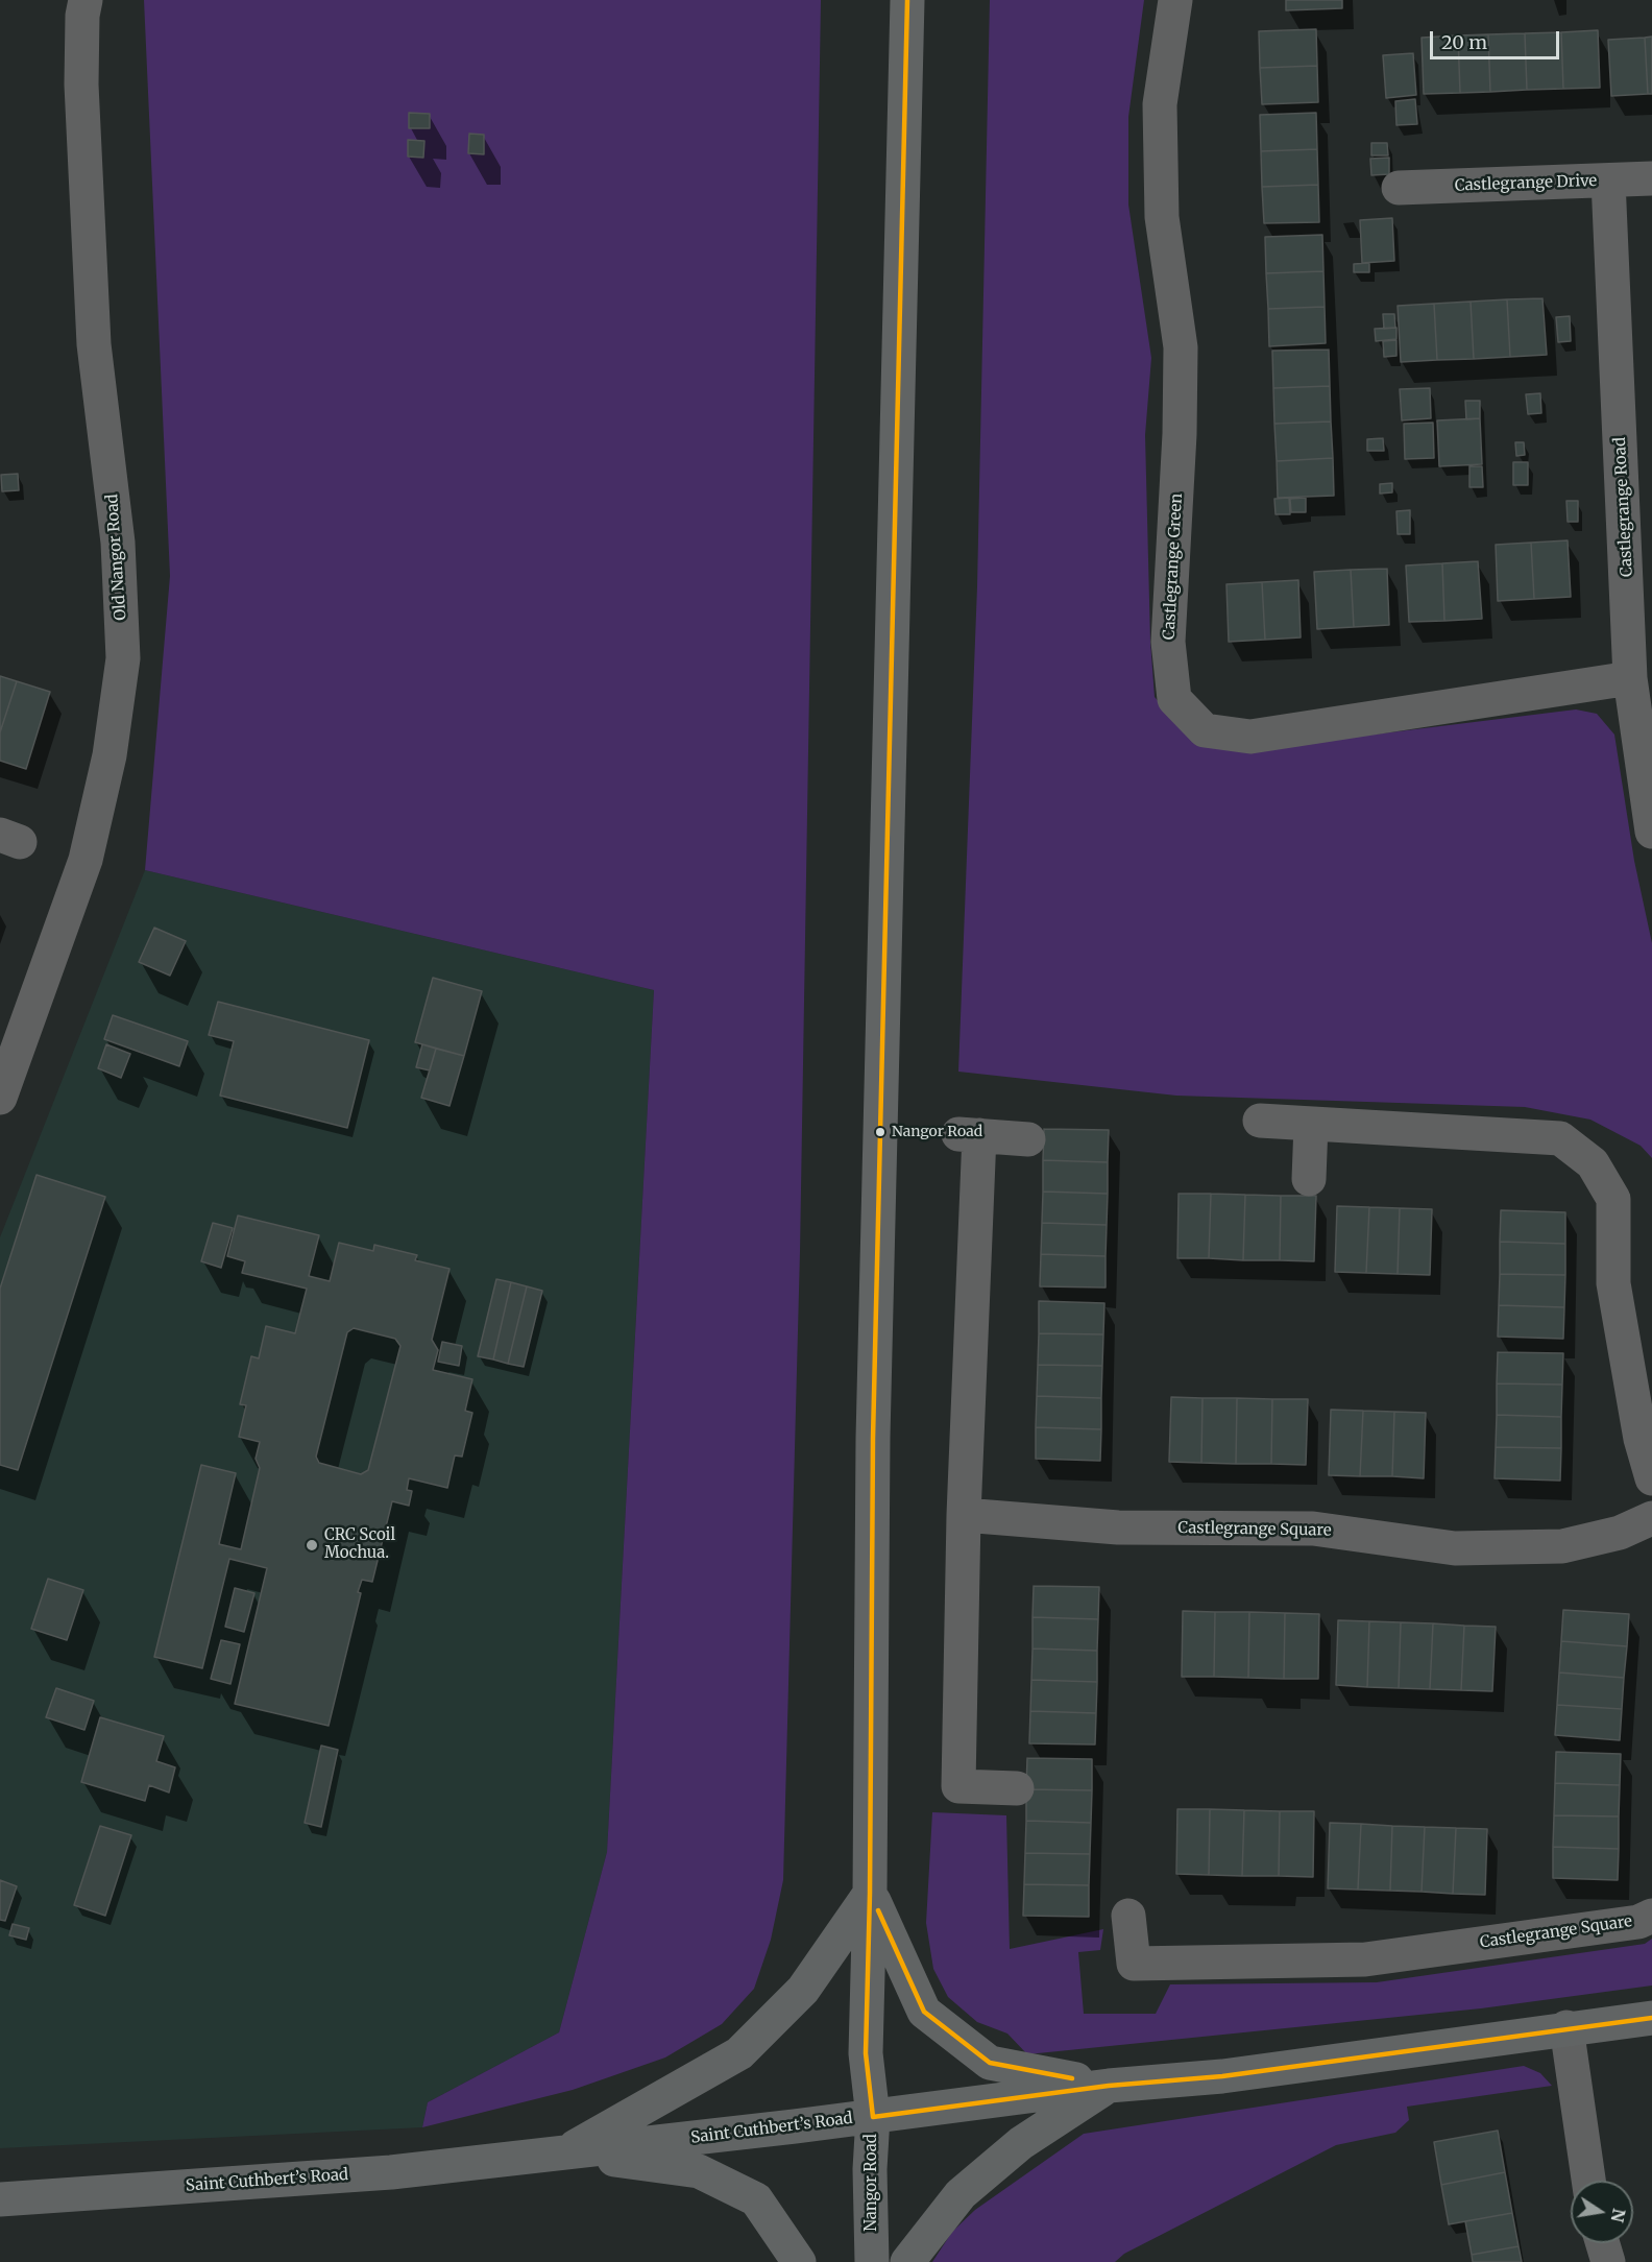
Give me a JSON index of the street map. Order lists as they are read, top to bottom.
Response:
{
  "streets": {
    "main road": ["Saint Cuthbert’s Road", "Nangor Road"],
    "street": [
      "Castlegrange Drive",
      "Castlegrange Road",
      "Old Nangor Road",
      "Castlegrange Green",
      "Castlegrange Square"
    ]
  },
  "crossings": [
    ["Castlegrange Drive", "Castlegrange Road"],
    ["Castlegrange Road", "Castlegrange Green"],
    ["Saint Cuthbert’s Road", "Nangor Road"]
  ],
  "places": ["Nangor Road", "CRC Scoil Mochua."],
  "scale_bar": "20 m",
  "north": "right"
}
